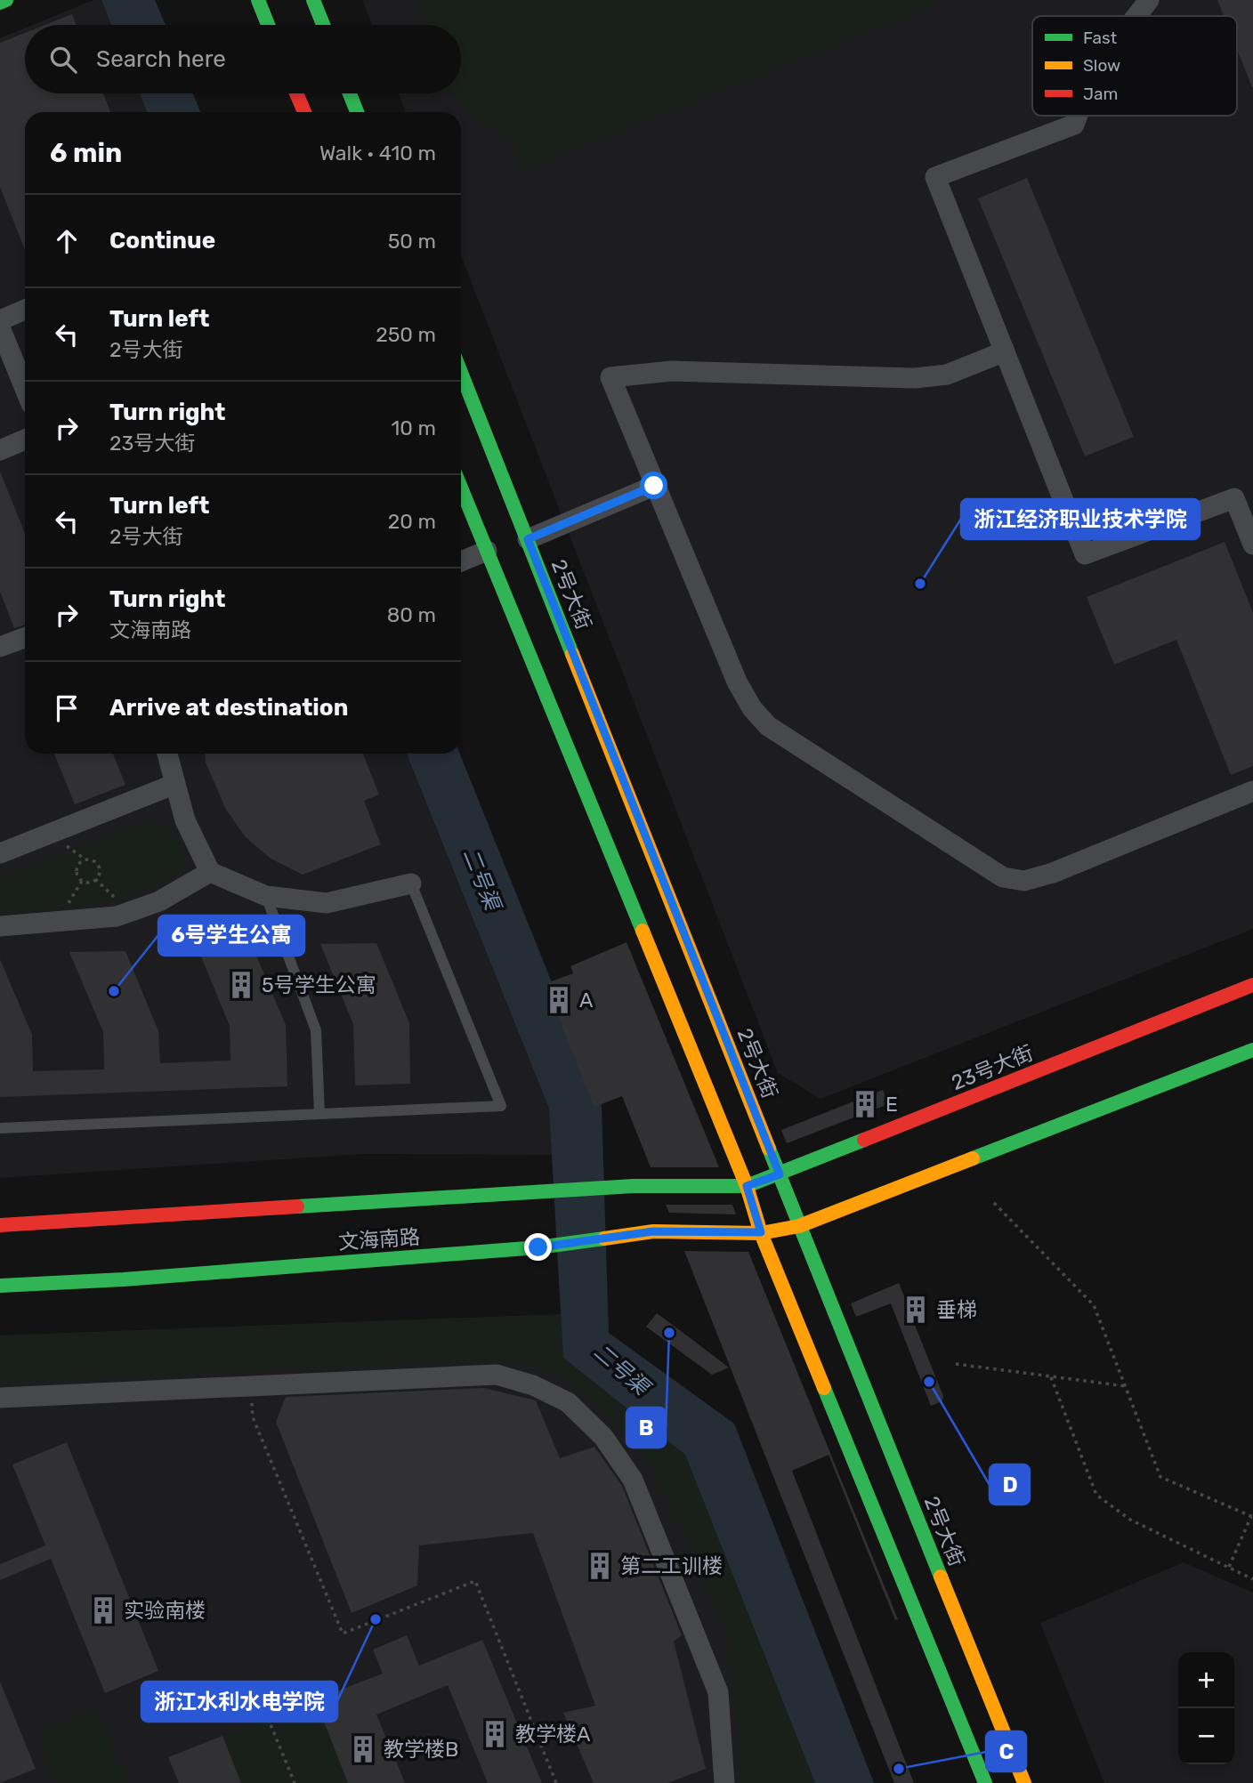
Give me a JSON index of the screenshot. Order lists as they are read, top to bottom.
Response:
{
  "streets": {
    "main road": ["2号大街", "23号大街", "文海南路"]
  },
  "crossings": [
    ["2号大街", "23号大街"],
    ["23号大街", "文海南路"]
  ],
  "water": ["二号渠"],
  "places": {
    "other": [
      "浙江经济职业技术学院",
      "6号学生公寓",
      "B",
      "D",
      "浙江水利水电学院",
      "C"
    ],
    "building": [
      "5号学生公寓",
      "A",
      "E",
      "垂梯",
      "第二工训楼",
      "实验南楼",
      "教学楼A",
      "教学楼B"
    ]
  },
  "legend": ["Fast", "Slow", "Jam"],
  "page": {
    "search": "Search here",
    "heading": ["6 min", "Walk · 410 m"],
    "list": [
      ["Continue", "50 m"],
      ["Turn left", "2号大街", "250 m"],
      ["Turn right", "23号大街", "10 m"],
      ["Turn left", "2号大街", "20 m"],
      ["Turn right", "文海南路", "80 m"],
      "Arrive at destination"
    ],
    "map_buttons": ["+", "−"]
  }
}
